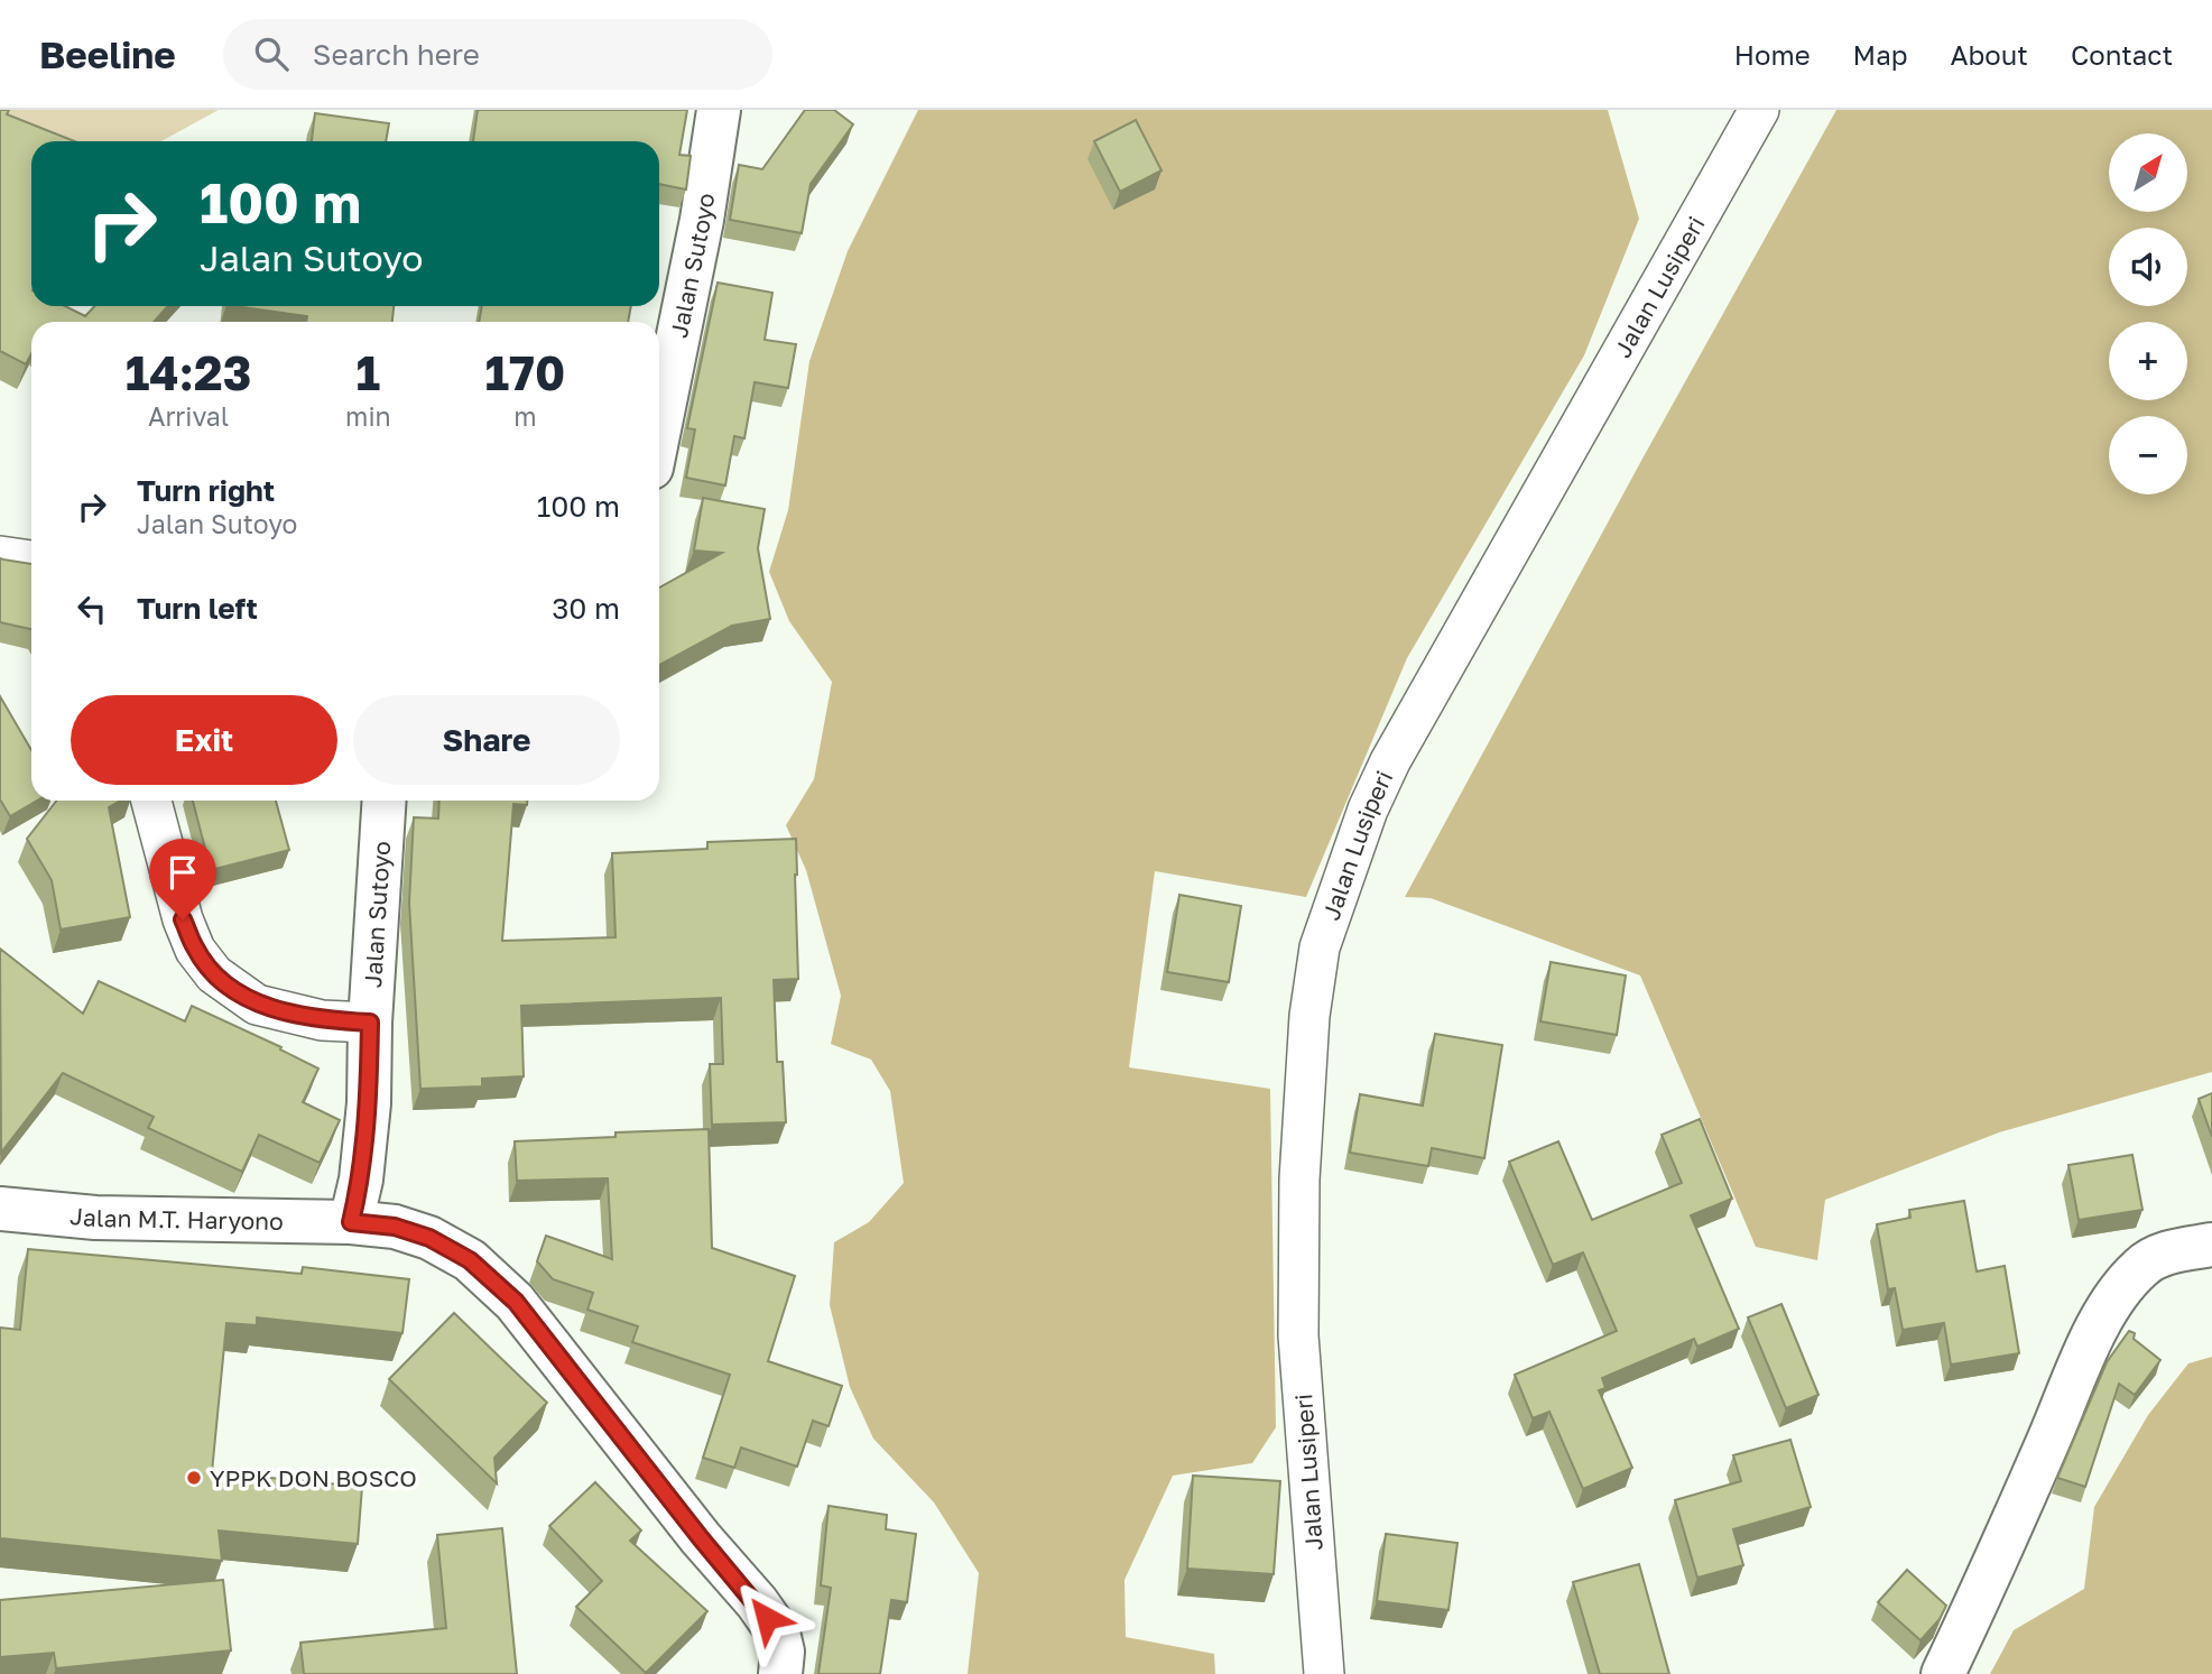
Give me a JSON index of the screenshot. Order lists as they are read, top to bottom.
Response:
{
  "streets": {
    "main road": ["Jalan Sutoyo", "Jalan M.T. Haryono"],
    "street": ["Jalan Lusiperi"]
  },
  "crossings": [
    ["Jalan Sutoyo", "Jalan M.T. Haryono"]
  ],
  "places": ["YPPK DON BOSCO"],
  "north": "top right",
  "page": {
    "header": "Beeline",
    "search": "Search here",
    "nav": [
      "Home",
      "Map",
      "About",
      "Contact"
    ],
    "map_buttons": ["+", "−"],
    "turn": ["100 m", "Jalan Sutoyo"],
    "eta": [
      "14:23",
      "Arrival",
      "1",
      "min",
      "170",
      "m"
    ],
    "list": [
      {
        "name": "Turn right",
        "note": "Jalan Sutoyo",
        "value": "100 m"
      },
      {
        "name": "Turn left",
        "value": "30 m"
      }
    ],
    "buttons": ["Exit", "Share"]
  }
}
